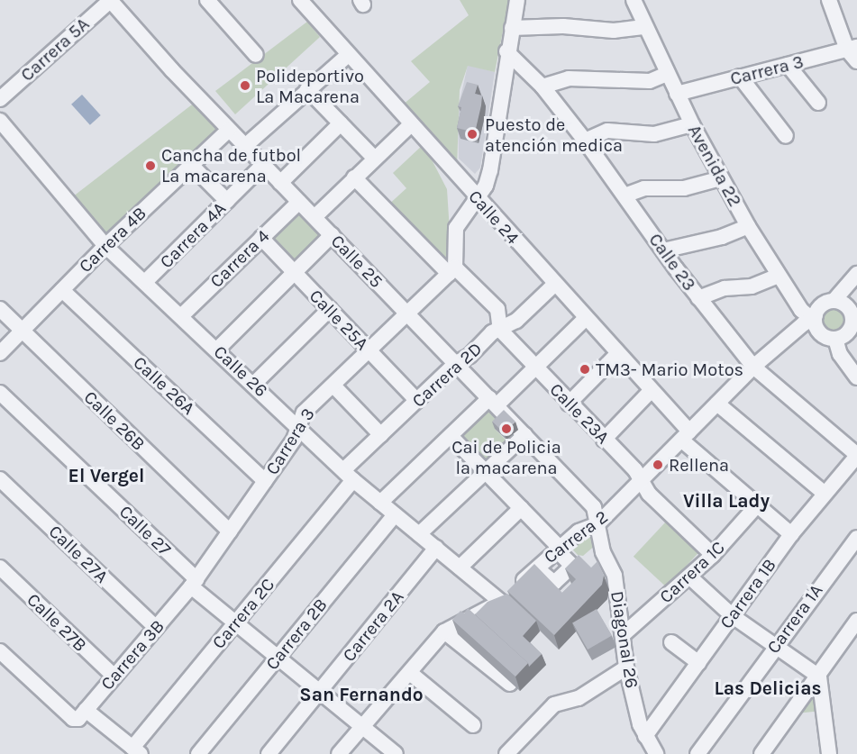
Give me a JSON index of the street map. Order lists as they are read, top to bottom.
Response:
{
  "streets": {
    "street": [
      "Carrera 5A",
      "Carrera 3",
      "Avenida 22",
      "Calle 24",
      "Carrera 4A",
      "Carrera 4B",
      "Carrera 4",
      "Calle 25",
      "Calle 23",
      "Calle 25A",
      "Calle 26",
      "Carrera 2D",
      "Calle 26A",
      "Calle 23A",
      "Calle 26B",
      "Calle 27",
      "Carrera 2",
      "Calle 27A",
      "Carrera 1C",
      "Carrera 1B",
      "Carrera 2C",
      "Carrera 1A",
      "Calle 27B",
      "Carrera 2A",
      "Carrera 2B",
      "Diagonal 26",
      "Carrera 3B"
    ]
  },
  "crossings": [
    ["Carrera 5A", "Calle 25"],
    ["Carrera 3", "Avenida 22"],
    ["Carrera 3", "Calle 25"],
    ["Carrera 3", "Calle 25A"],
    ["Carrera 3", "Calle 26"],
    ["Carrera 3", "Calle 26A"],
    ["Carrera 3", "Calle 23A"],
    ["Carrera 3", "Calle 26B"],
    ["Carrera 3", "Calle 27"],
    ["Carrera 3", "Carrera 3B"],
    ["Avenida 22", "Carrera 2"],
    ["Calle 24", "Carrera 2D"],
    ["Calle 24", "Carrera 2"],
    ["Calle 24", "Carrera 1C"],
    ["Calle 24", "Carrera 1B"],
    ["Carrera 4A", "Calle 25"],
    ["Carrera 4A", "Calle 26"],
    ["Carrera 4B", "Calle 25"],
    ["Carrera 4B", "Calle 26"],
    ["Carrera 4B", "Calle 26A"],
    ["Carrera 4B", "Calle 26B"],
    ["Carrera 4", "Calle 25"],
    ["Carrera 4", "Calle 25A"],
    ["Carrera 4", "Calle 26"],
    ["Calle 25", "Carrera 2D"],
    ["Calle 25", "Carrera 2"],
    ["Calle 25", "Diagonal 26"],
    ["Calle 23", "Carrera 2"],
    ["Calle 23", "Carrera 1B"],
    ["Calle 25A", "Carrera 2D"],
    ["Calle 26", "Carrera 2D"],
    ["Calle 26", "Carrera 2"],
    ["Calle 26", "Carrera 2C"],
    ["Calle 26", "Carrera 2A"],
    ["Calle 26", "Carrera 2B"],
    ["Carrera 2D", "Calle 23A"],
    ["Carrera 2D", "Carrera 2C"],
    ["Calle 23A", "Carrera 2"],
    ["Calle 23A", "Carrera 1C"],
    ["Calle 27", "Carrera 2"],
    ["Calle 27", "Carrera 2C"],
    ["Calle 27", "Carrera 2A"],
    ["Calle 27", "Carrera 2B"],
    ["Calle 27", "Carrera 3B"],
    ["Carrera 2", "Diagonal 26"],
    ["Calle 27A", "Carrera 3B"],
    ["Carrera 1C", "Diagonal 26"],
    ["Carrera 1B", "Diagonal 26"],
    ["Calle 27B", "Carrera 3B"]
  ],
  "districts": [
    "El Vergel",
    "Villa Lady",
    "Las Delicias",
    "San Fernando"
  ],
  "places": [
    "Polideportivo La Macarena",
    "Puesto de atención medica",
    "Cancha de futbol La macarena",
    "TM3- Mario Motos",
    "Cai de Policia la macarena",
    "Rellena"
  ]
}
